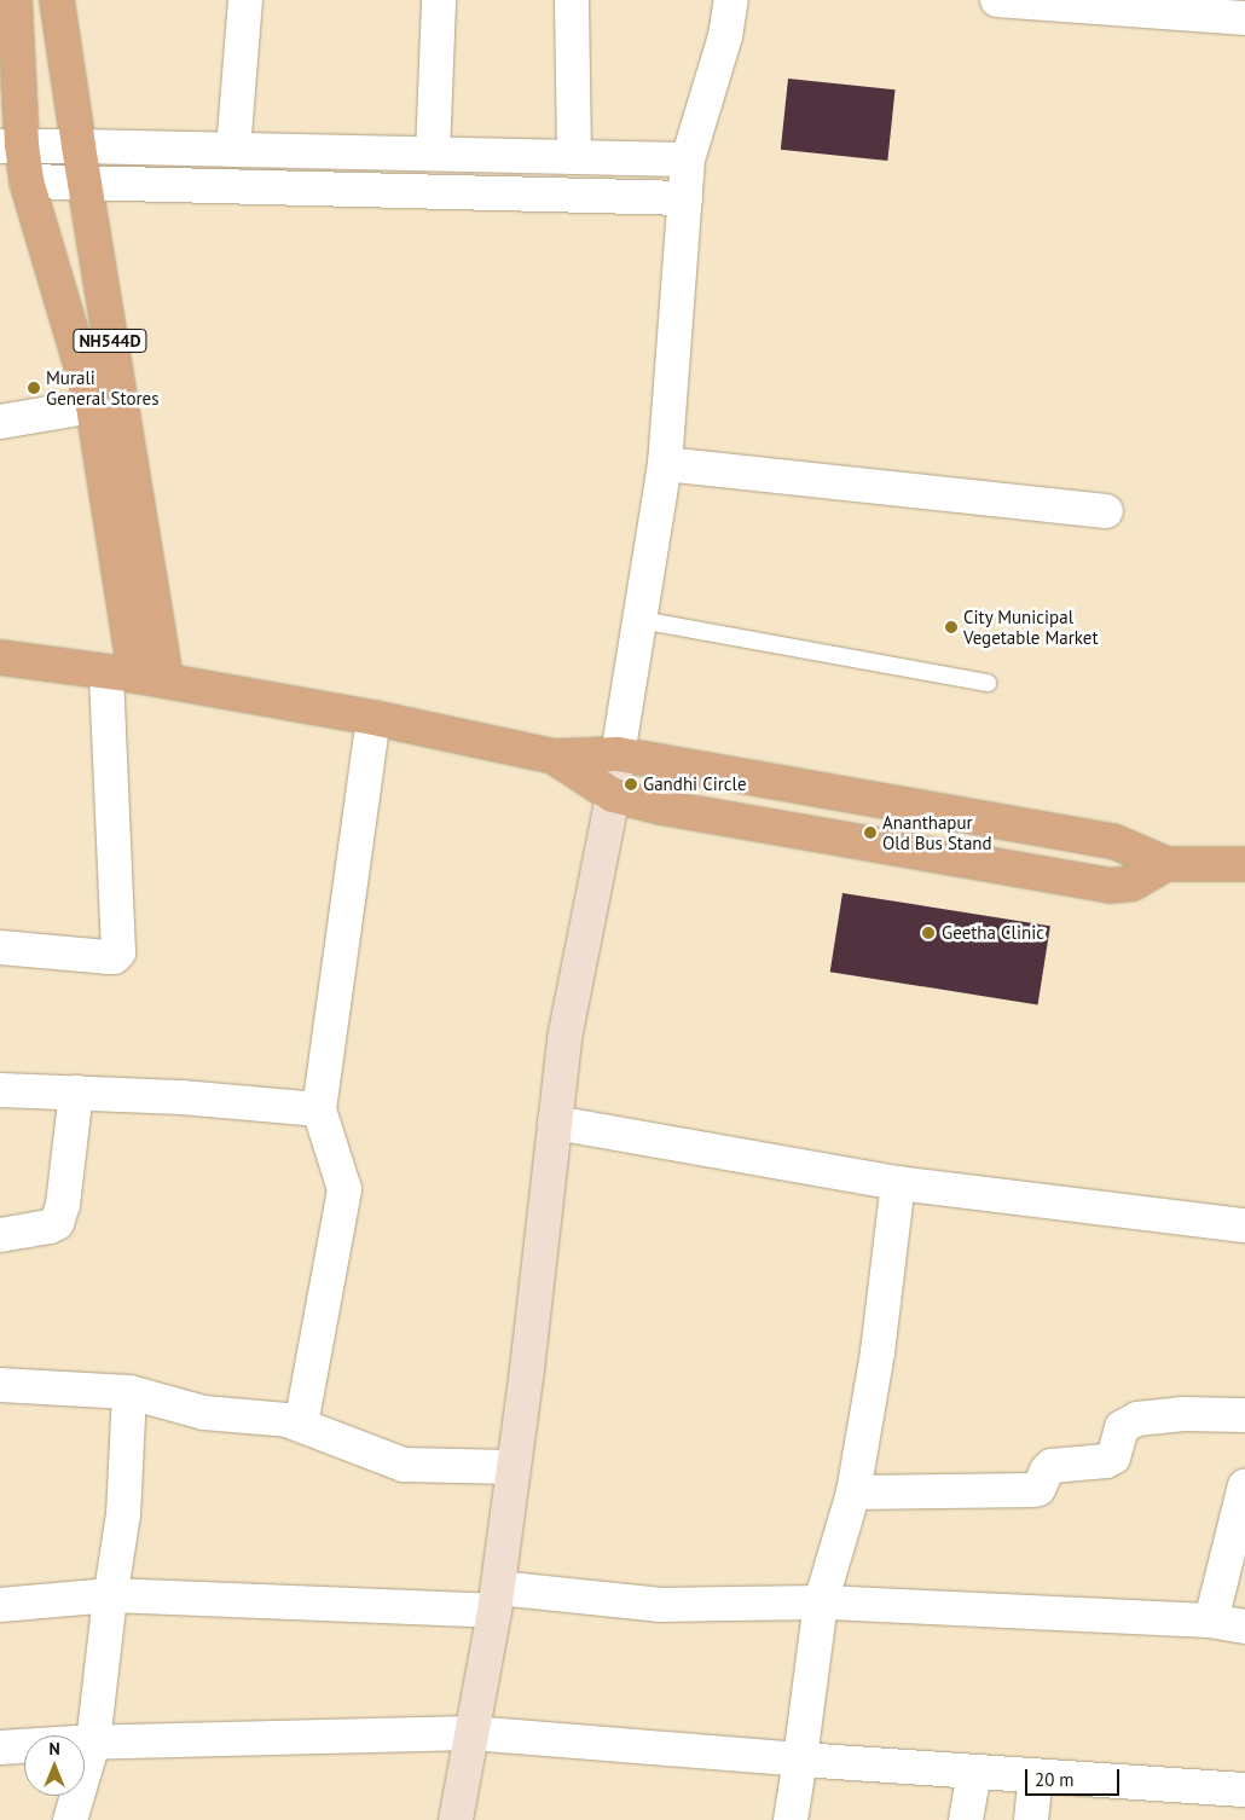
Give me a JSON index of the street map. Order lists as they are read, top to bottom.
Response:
{
  "streets": {
    "highway": ["NH544D"]
  },
  "places": [
    "Murali General Stores",
    "City Municipal Vegetable Market",
    "Gandhi Circle",
    "Ananthapur Old Bus Stand",
    "Geetha Clinic"
  ],
  "scale_bar": "20 m",
  "north": "top"
}
